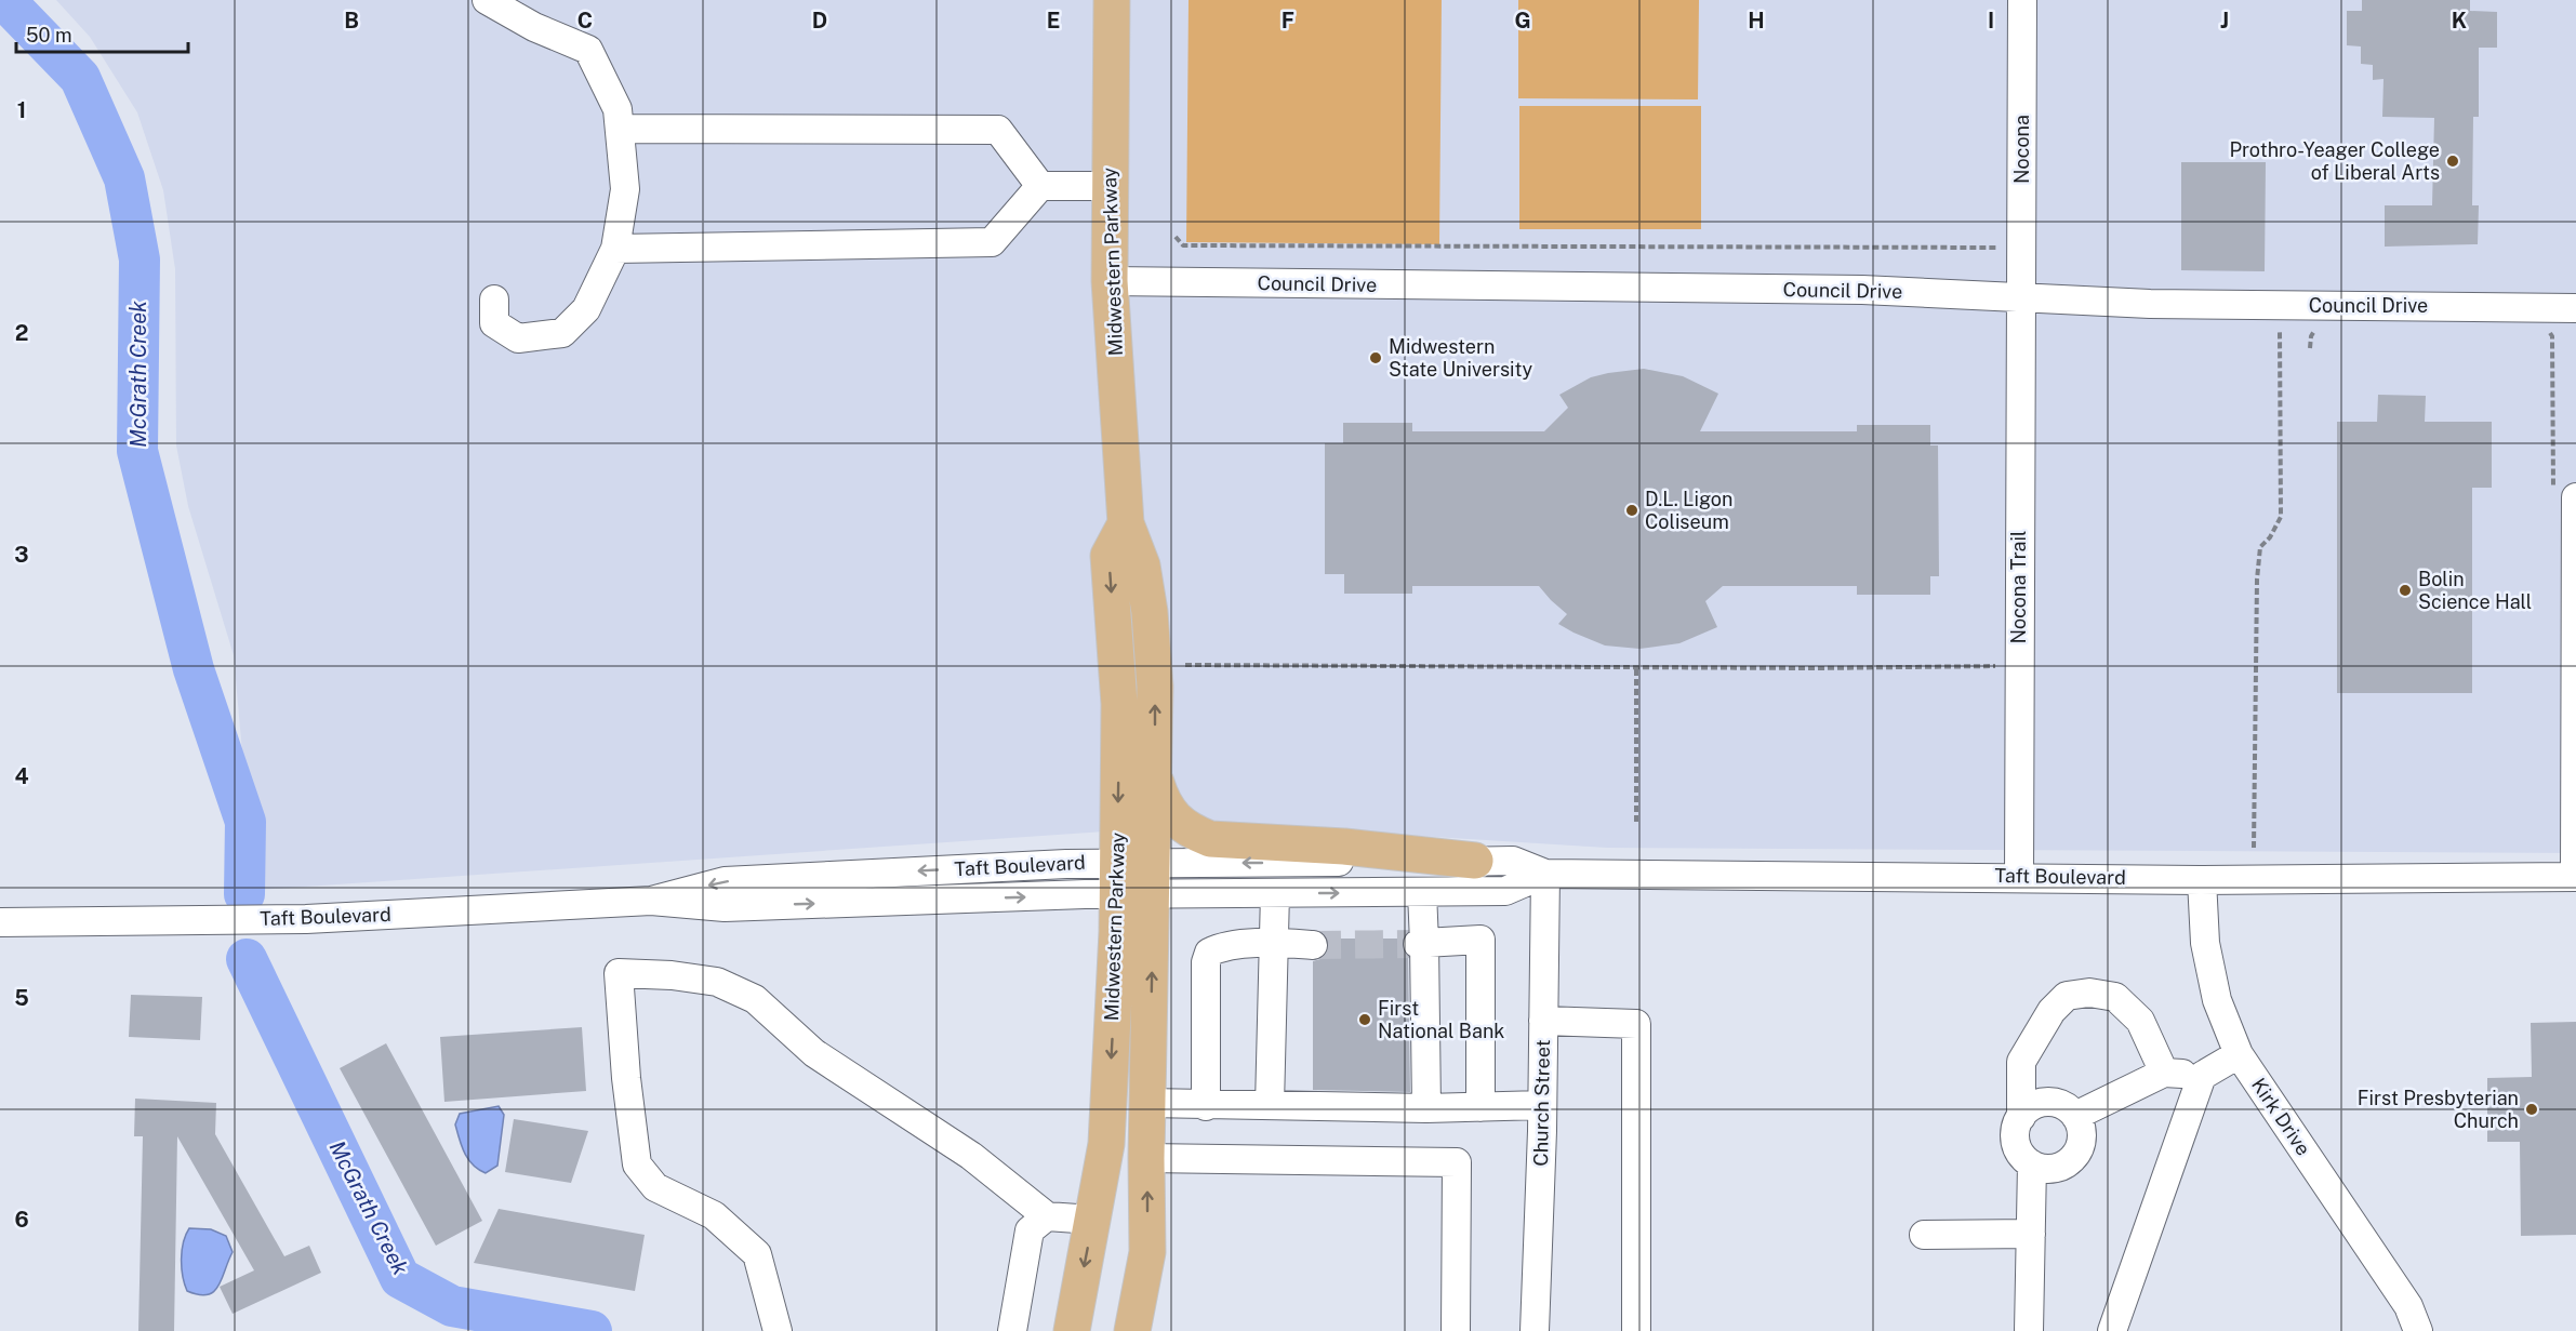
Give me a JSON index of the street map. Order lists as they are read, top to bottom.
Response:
{
  "streets": {
    "main road": ["Midwestern Parkway"],
    "street": [
      "Nocona",
      "Council Drive",
      "Nocona Trail",
      "Taft Boulevard",
      "Church Street",
      "Kirk Drive"
    ]
  },
  "crossings": [
    ["Nocona", "Council Drive"],
    ["Nocona", "Nocona Trail"],
    ["Midwestern Parkway", "Council Drive"],
    ["Midwestern Parkway", "Taft Boulevard"],
    ["Council Drive", "Nocona Trail"],
    ["Nocona Trail", "Taft Boulevard"],
    ["Taft Boulevard", "Church Street"],
    ["Taft Boulevard", "Kirk Drive"]
  ],
  "water": ["McGrath Creek"],
  "places": [
    "Prothro-Yeager College of Liberal Arts",
    "Midwestern State University",
    "D.L. Ligon Coliseum",
    "Bolin Science Hall",
    "First National Bank",
    "First Presbyterian Church"
  ],
  "scale_bar": "50 m",
  "grid": {
    "columns": [
      "B",
      "C",
      "D",
      "E",
      "F",
      "G",
      "H",
      "I",
      "J",
      "K"
    ],
    "rows": [
      "1",
      "2",
      "3",
      "4",
      "5",
      "6"
    ]
  }
}
